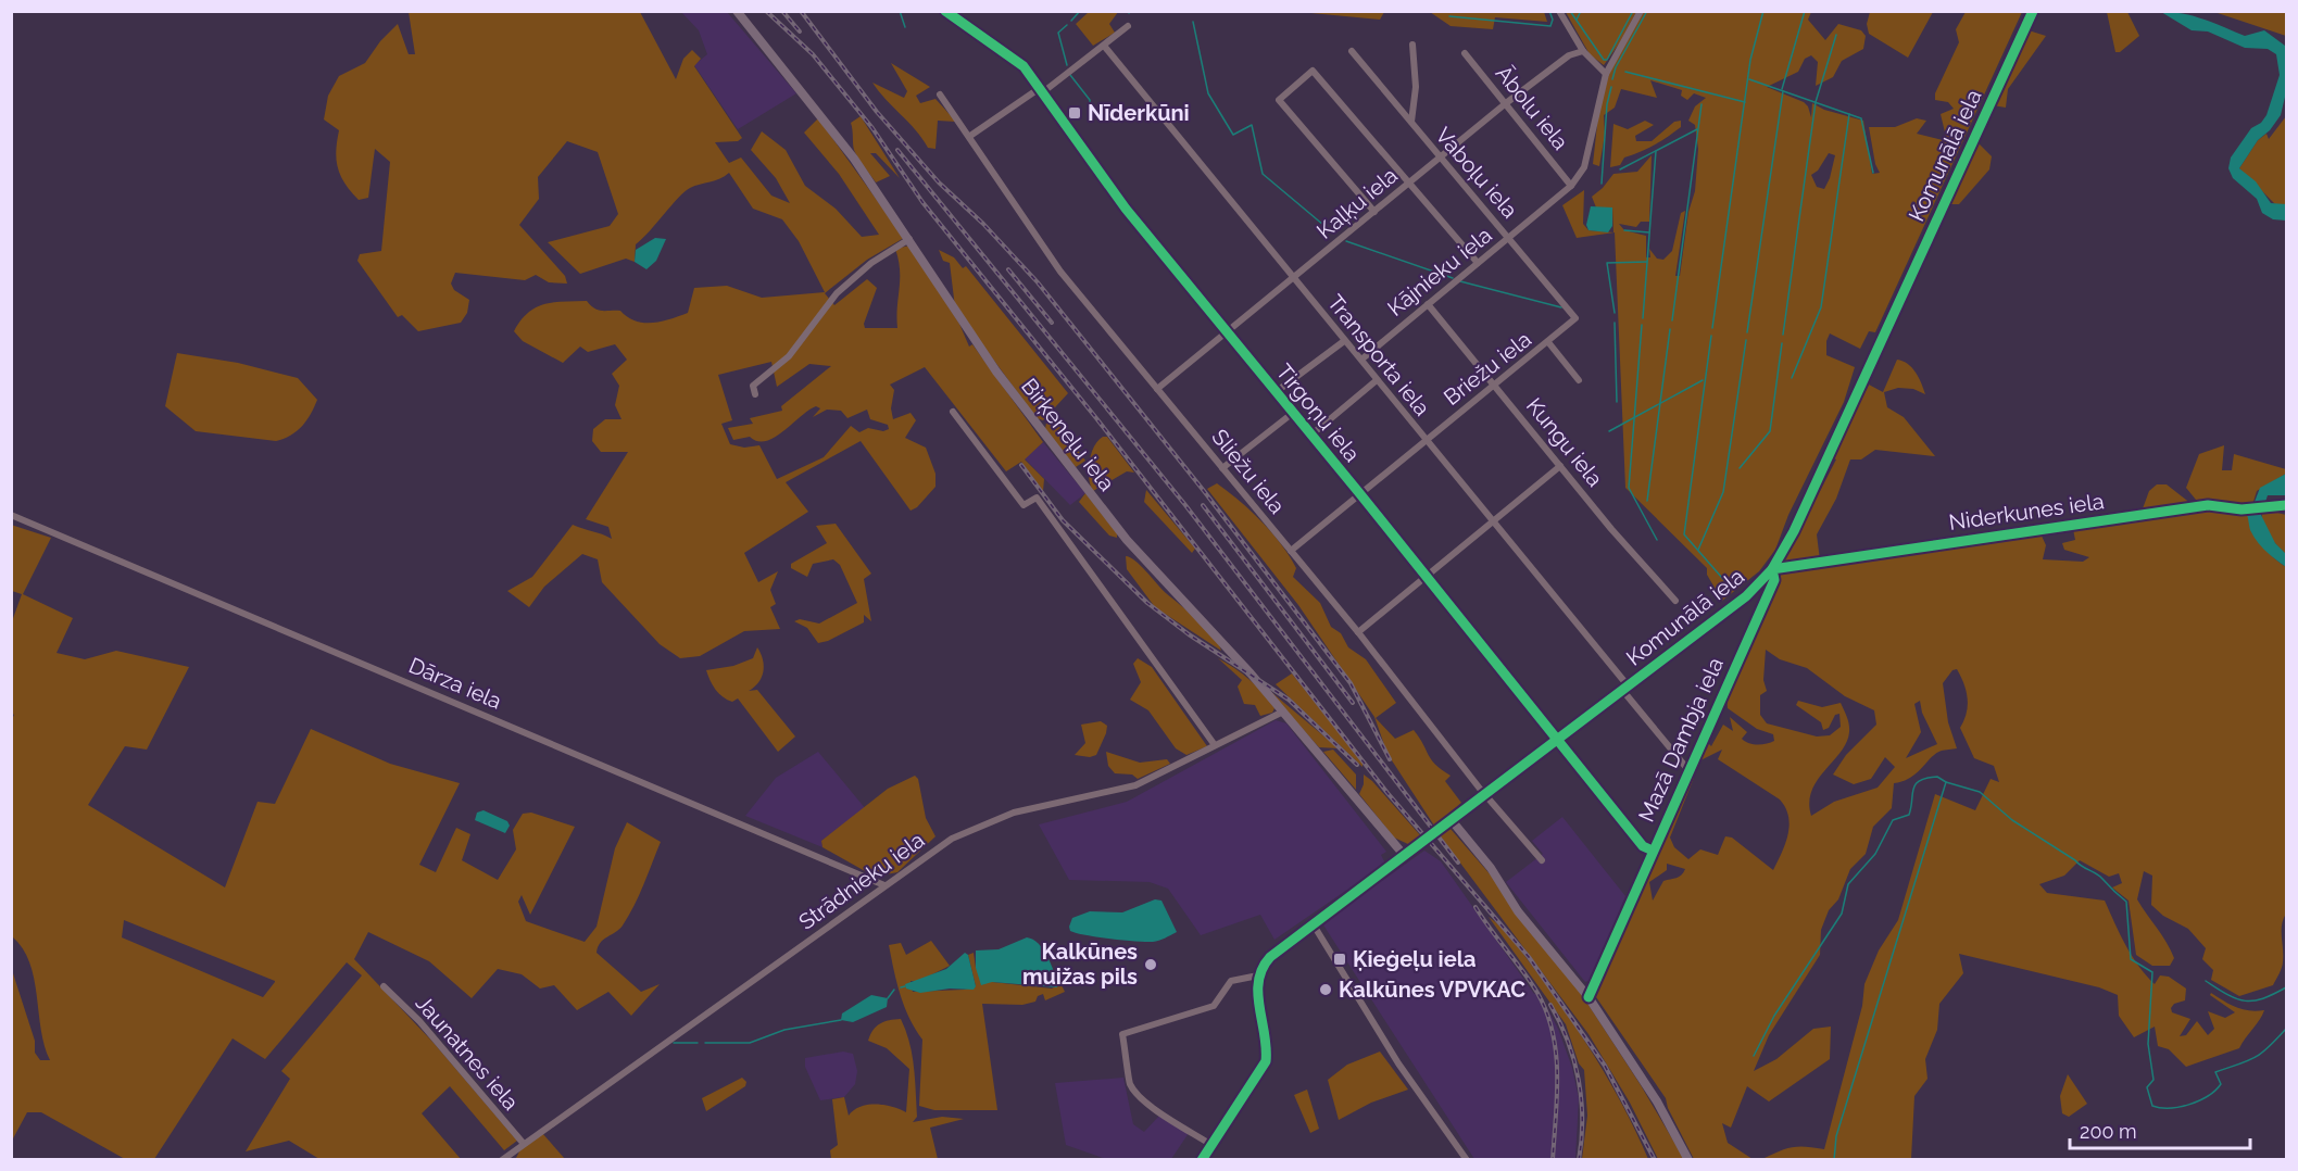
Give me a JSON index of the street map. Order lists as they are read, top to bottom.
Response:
{
  "streets": {
    "main road": ["Komunālā iela", "Birķeneļu iela"],
    "street": [
      "Ābolu iela",
      "Vaboļu iela",
      "Kaļķu iela",
      "Kājnieku iela",
      "Transporta iela",
      "Briežu iela",
      "Tirgoņu iela",
      "Kungu iela",
      "Sliežu iela",
      "Niderkunes iela",
      "Dārza iela",
      "Mazā Dambja iela",
      "Strādnieku iela",
      "Jaunatnes iela"
    ]
  },
  "crossings": [
    ["Ābolu iela", "Kaļķu iela"],
    ["Ābolu iela", "Kājnieku iela"],
    ["Komunālā iela", "Transporta iela"],
    ["Komunālā iela", "Tirgoņu iela"],
    ["Komunālā iela", "Birķeneļu iela"],
    ["Komunālā iela", "Sliežu iela"],
    ["Komunālā iela", "Niderkunes iela"],
    ["Komunālā iela", "Mazā Dambja iela"],
    ["Vaboļu iela", "Kaļķu iela"],
    ["Vaboļu iela", "Kājnieku iela"],
    ["Vaboļu iela", "Briežu iela"],
    ["Kaļķu iela", "Transporta iela"],
    ["Kaļķu iela", "Tirgoņu iela"],
    ["Kaļķu iela", "Sliežu iela"],
    ["Kājnieku iela", "Transporta iela"],
    ["Kājnieku iela", "Kungu iela"],
    ["Transporta iela", "Briežu iela"],
    ["Transporta iela", "Mazā Dambja iela"],
    ["Briežu iela", "Tirgoņu iela"],
    ["Briežu iela", "Kungu iela"],
    ["Briežu iela", "Sliežu iela"],
    ["Tirgoņu iela", "Mazā Dambja iela"],
    ["Birķeneļu iela", "Strādnieku iela"],
    ["Niderkunes iela", "Mazā Dambja iela"],
    ["Dārza iela", "Strādnieku iela"],
    ["Strādnieku iela", "Jaunatnes iela"]
  ],
  "places": {
    "transit": ["Nīderkūni", "Ķieģeļu iela"],
    "other": ["Kalkūnes muižas pils", "Kalkūnes VPVKAC"]
  },
  "scale_bar": "200 m"
}
